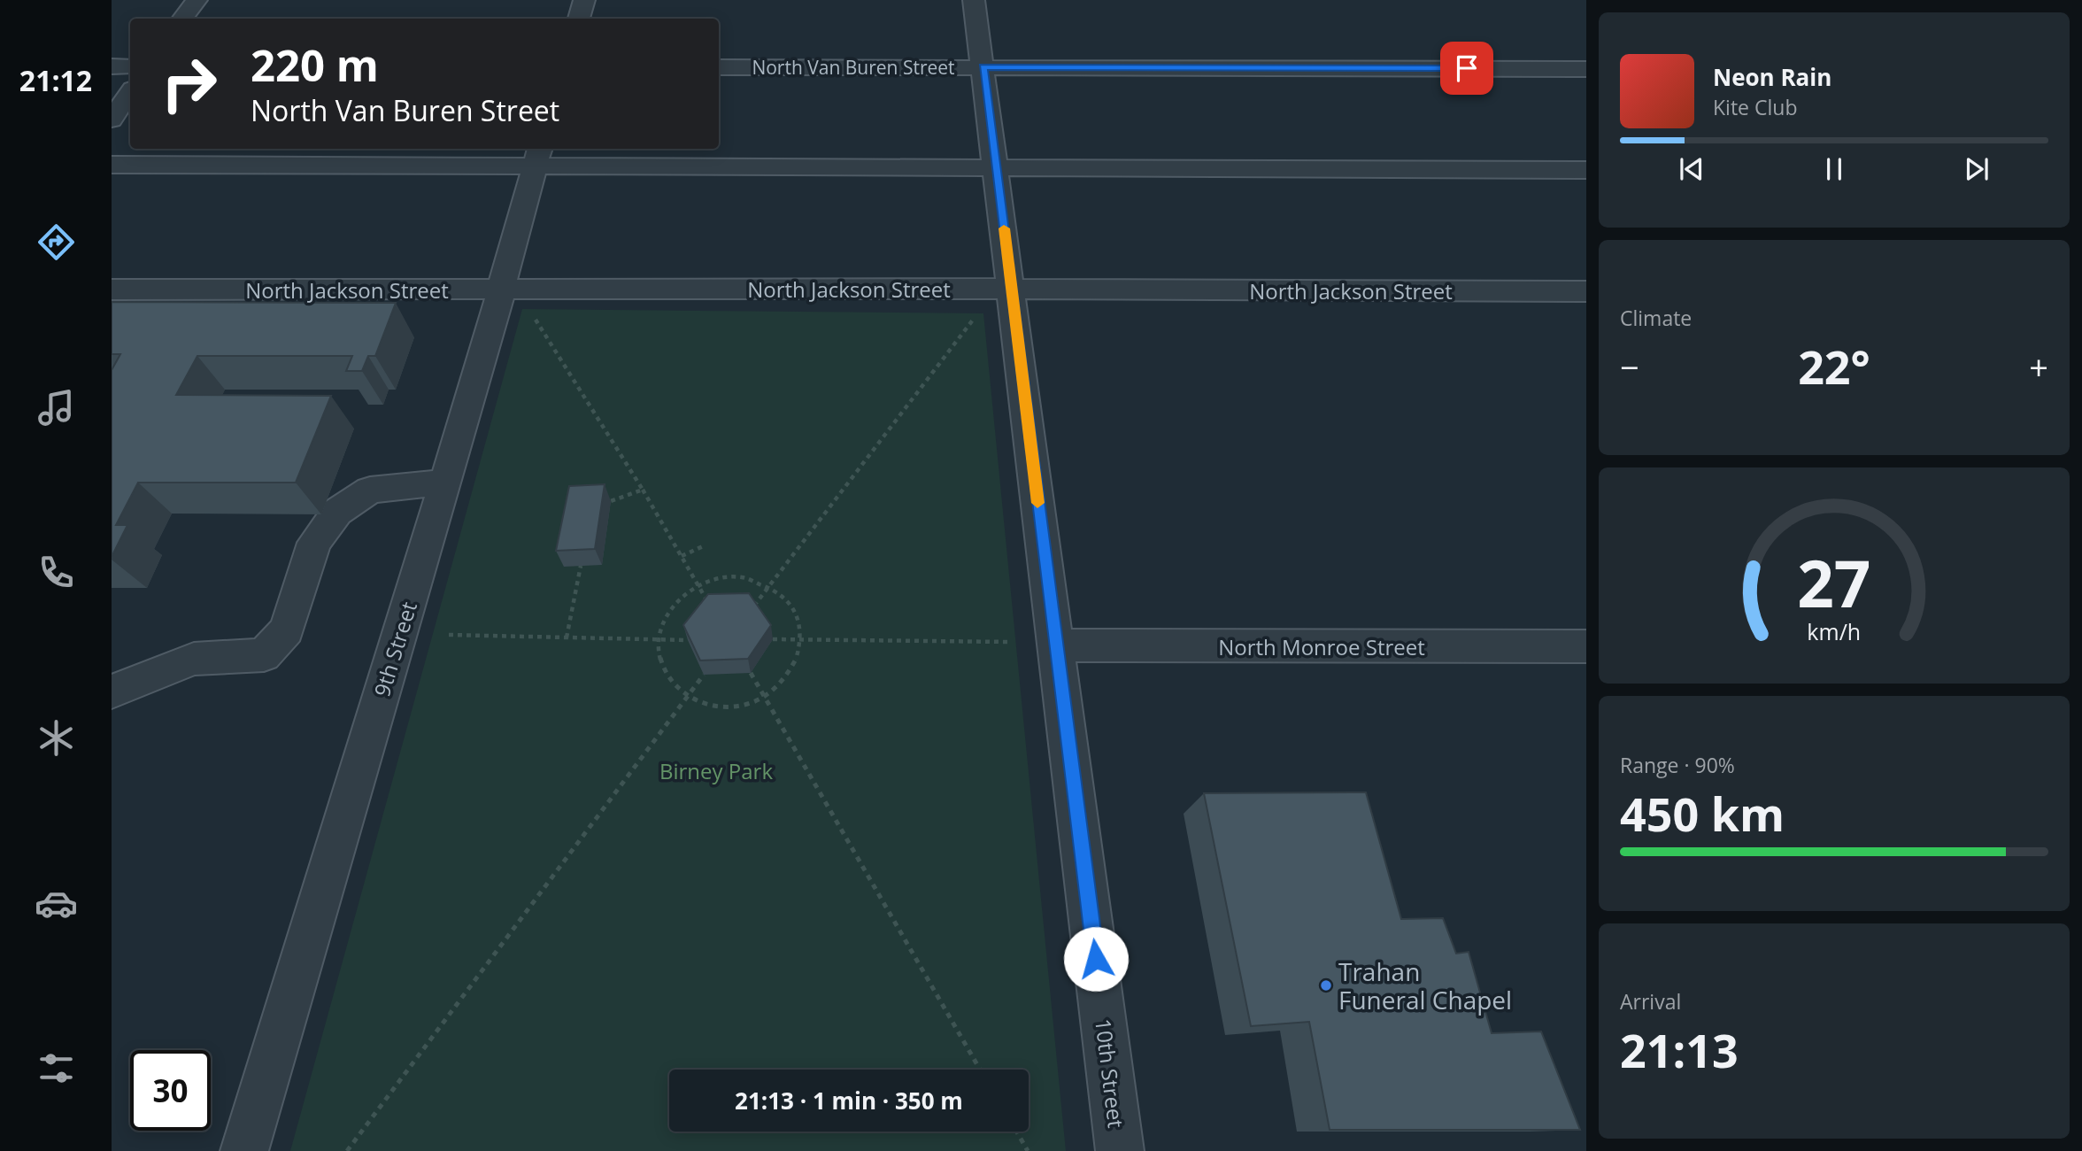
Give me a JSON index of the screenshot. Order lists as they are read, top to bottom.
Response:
{
  "streets": {
    "street": [
      "North Van Buren Street",
      "North Jackson Street",
      "North Monroe Street",
      "9th Street",
      "10th Street"
    ]
  },
  "crossings": [
    ["North Van Buren Street", "10th Street"],
    ["North Jackson Street", "9th Street"],
    ["North Jackson Street", "10th Street"],
    ["North Monroe Street", "10th Street"]
  ],
  "parks": ["Birney Park"],
  "places": ["Trahan Funeral Chapel"],
  "page": {
    "tabs": "21:12",
    "turn": ["220 m", "North Van Buren Street"],
    "song": ["Neon Rain", "Kite Club"],
    "tile": [
      "Climate",
      ["Range · 90%", "450 km"],
      ["Arrival", "21:13"]
    ],
    "heat": ["−", "22°", "+"],
    "limit": "30",
    "trip": "21:13 · 1 min · 350 m",
    "gauge": ["27", "km/h"]
  }
}
